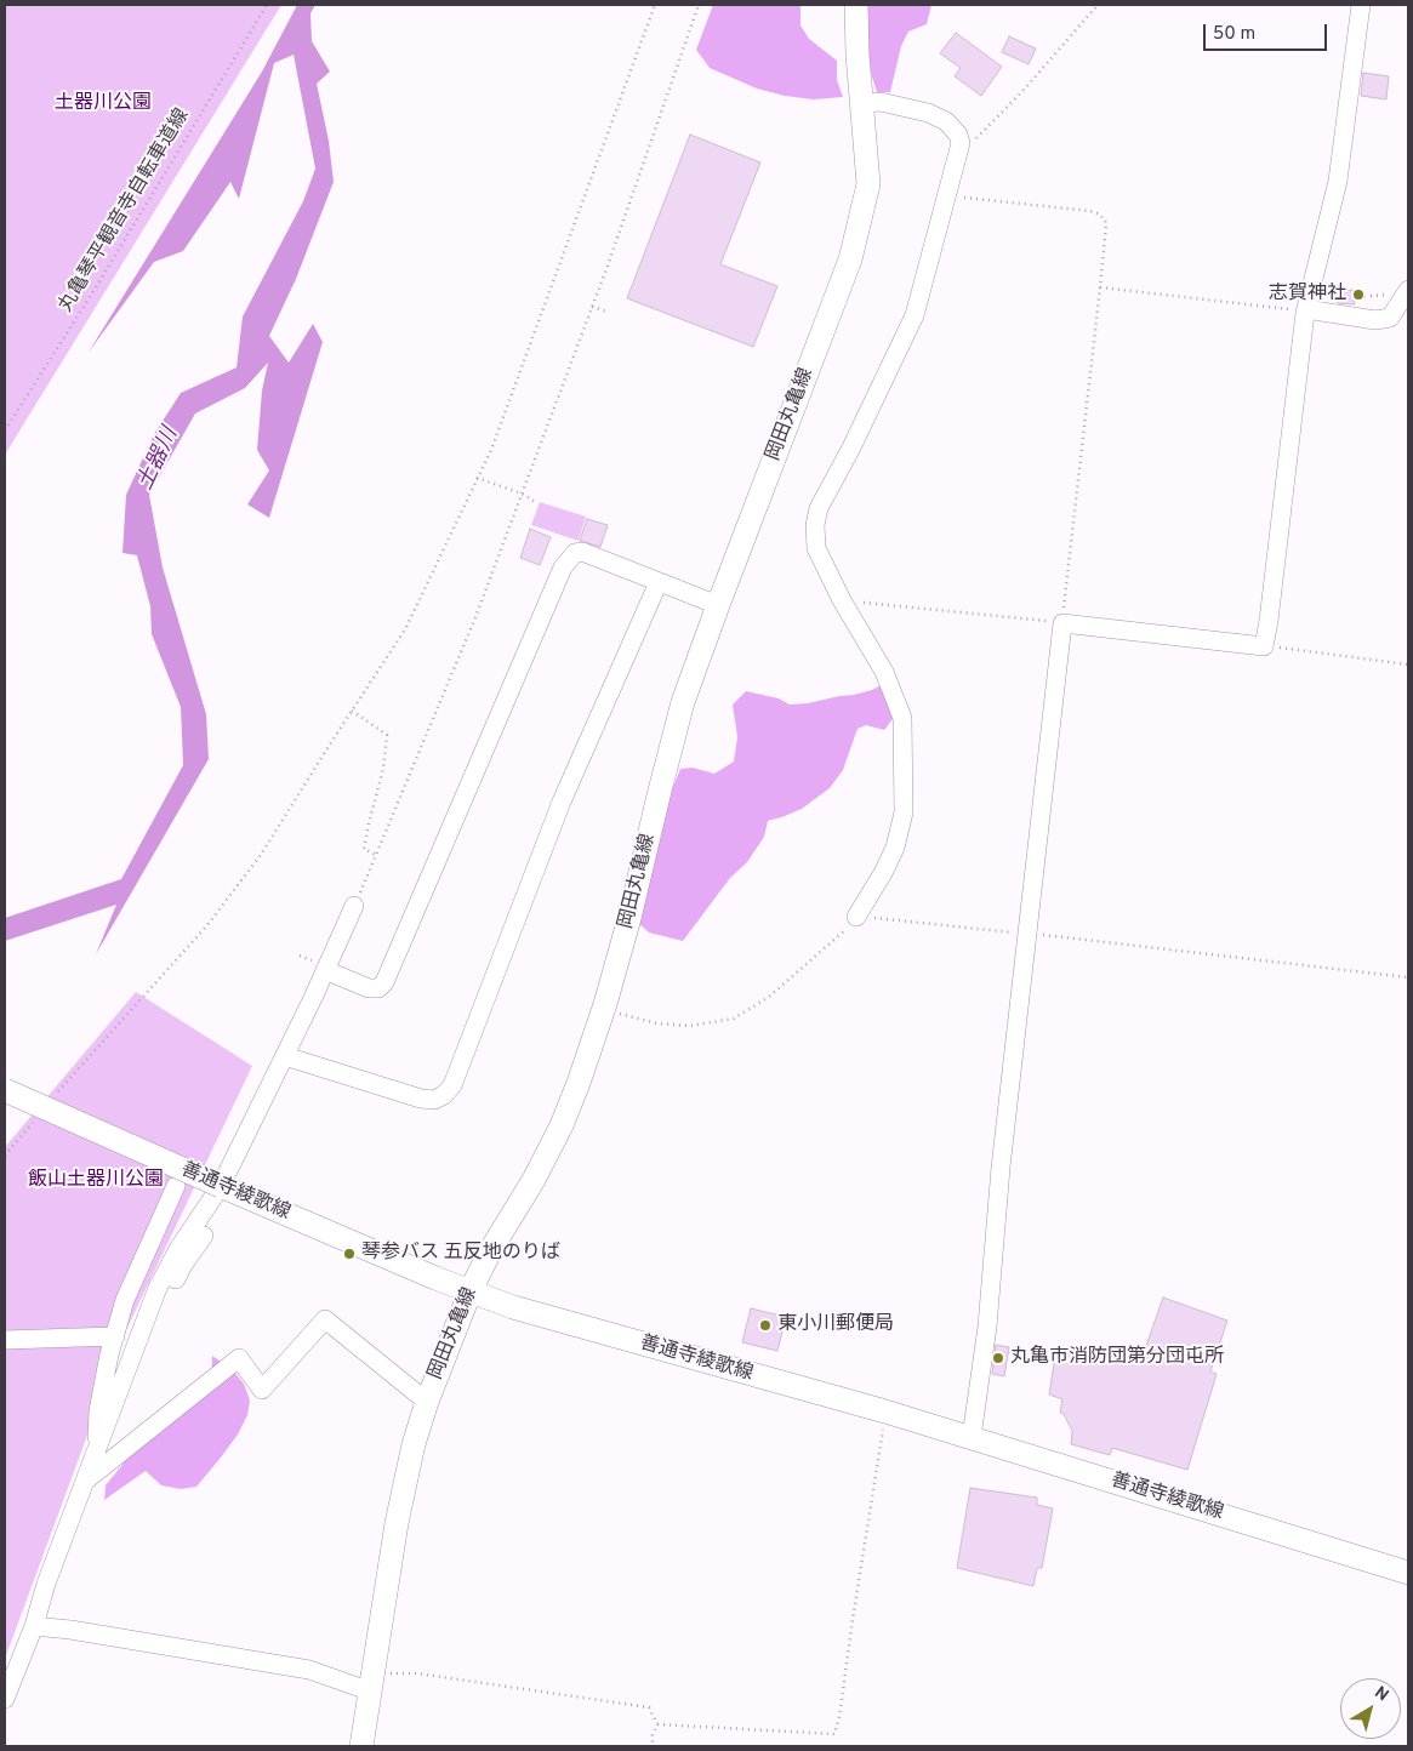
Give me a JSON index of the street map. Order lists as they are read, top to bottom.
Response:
{
  "streets": {
    "main road": ["岡田丸亀線", "善通寺綾歌線"],
    "path": ["丸亀琴平観音寺自転車道線"]
  },
  "crossings": [
    ["岡田丸亀線", "善通寺綾歌線"]
  ],
  "water": ["土器川"],
  "parks": ["土器川公園", "飯山土器川公園"],
  "places": [
    "志賀神社",
    "琴参バス 五反地のりば",
    "東小川郵便局",
    "丸亀市消防団第分団屯所"
  ],
  "scale_bar": "50 m",
  "north": "top right"
}
